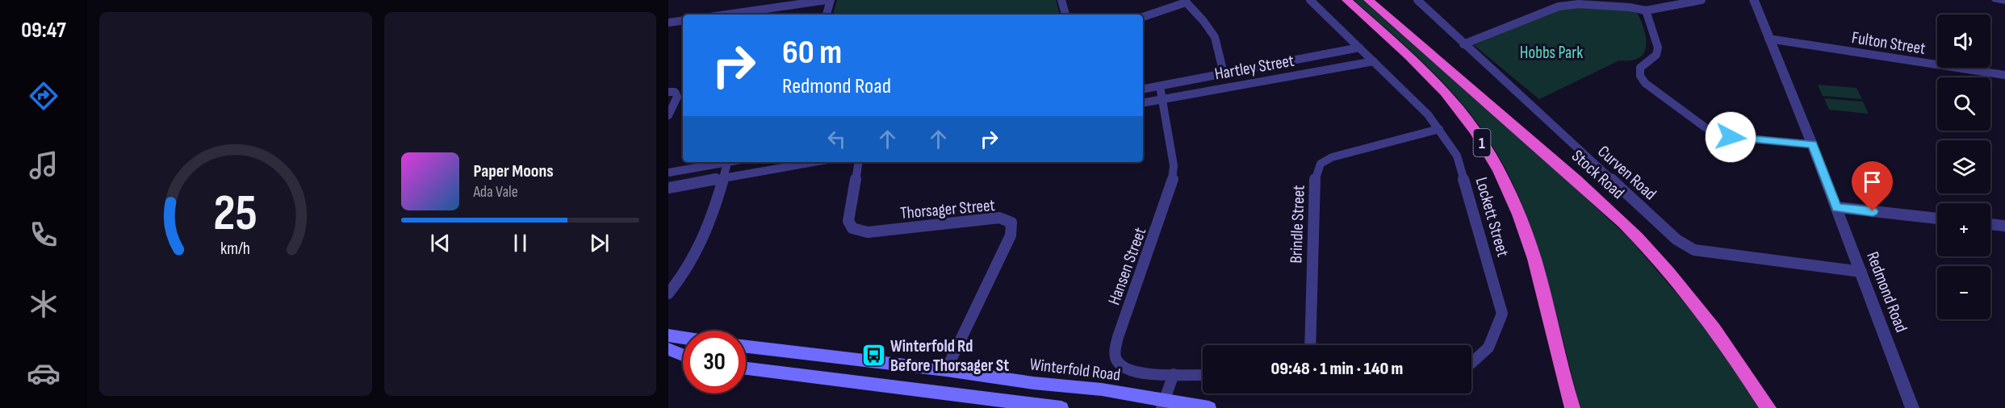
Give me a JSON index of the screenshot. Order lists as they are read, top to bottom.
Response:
{
  "streets": {
    "highway": ["1", "Stock Road"],
    "main road": ["Winterfold Road"],
    "street": [
      "Fulton Street",
      "Hartley Street",
      "Curven Road",
      "Thorsager Street",
      "Lockett Street",
      "Brindle Street",
      "Hansen Street",
      "Redmond Road"
    ]
  },
  "crossings": [
    ["Fulton Street", "Redmond Road"],
    ["Hartley Street", "Lockett Street"],
    ["Hartley Street", "Hansen Street"],
    ["Curven Road", "Redmond Road"],
    ["Thorsager Street", "Winterfold Road"],
    ["Lockett Street", "Brindle Street"]
  ],
  "parks": ["Hobbs Park"],
  "places": {
    "bus stop": ["Winterfold Rd Before Thorsager St"]
  },
  "page": {
    "tabs": "09:47",
    "map_buttons": ["+", "−"],
    "turn": ["60 m", "Redmond Road"],
    "song": ["Paper Moons", "Ada Vale"],
    "limit": "30",
    "trip": "09:48 · 1 min · 140 m",
    "gauge": ["25", "km/h"]
  }
}
